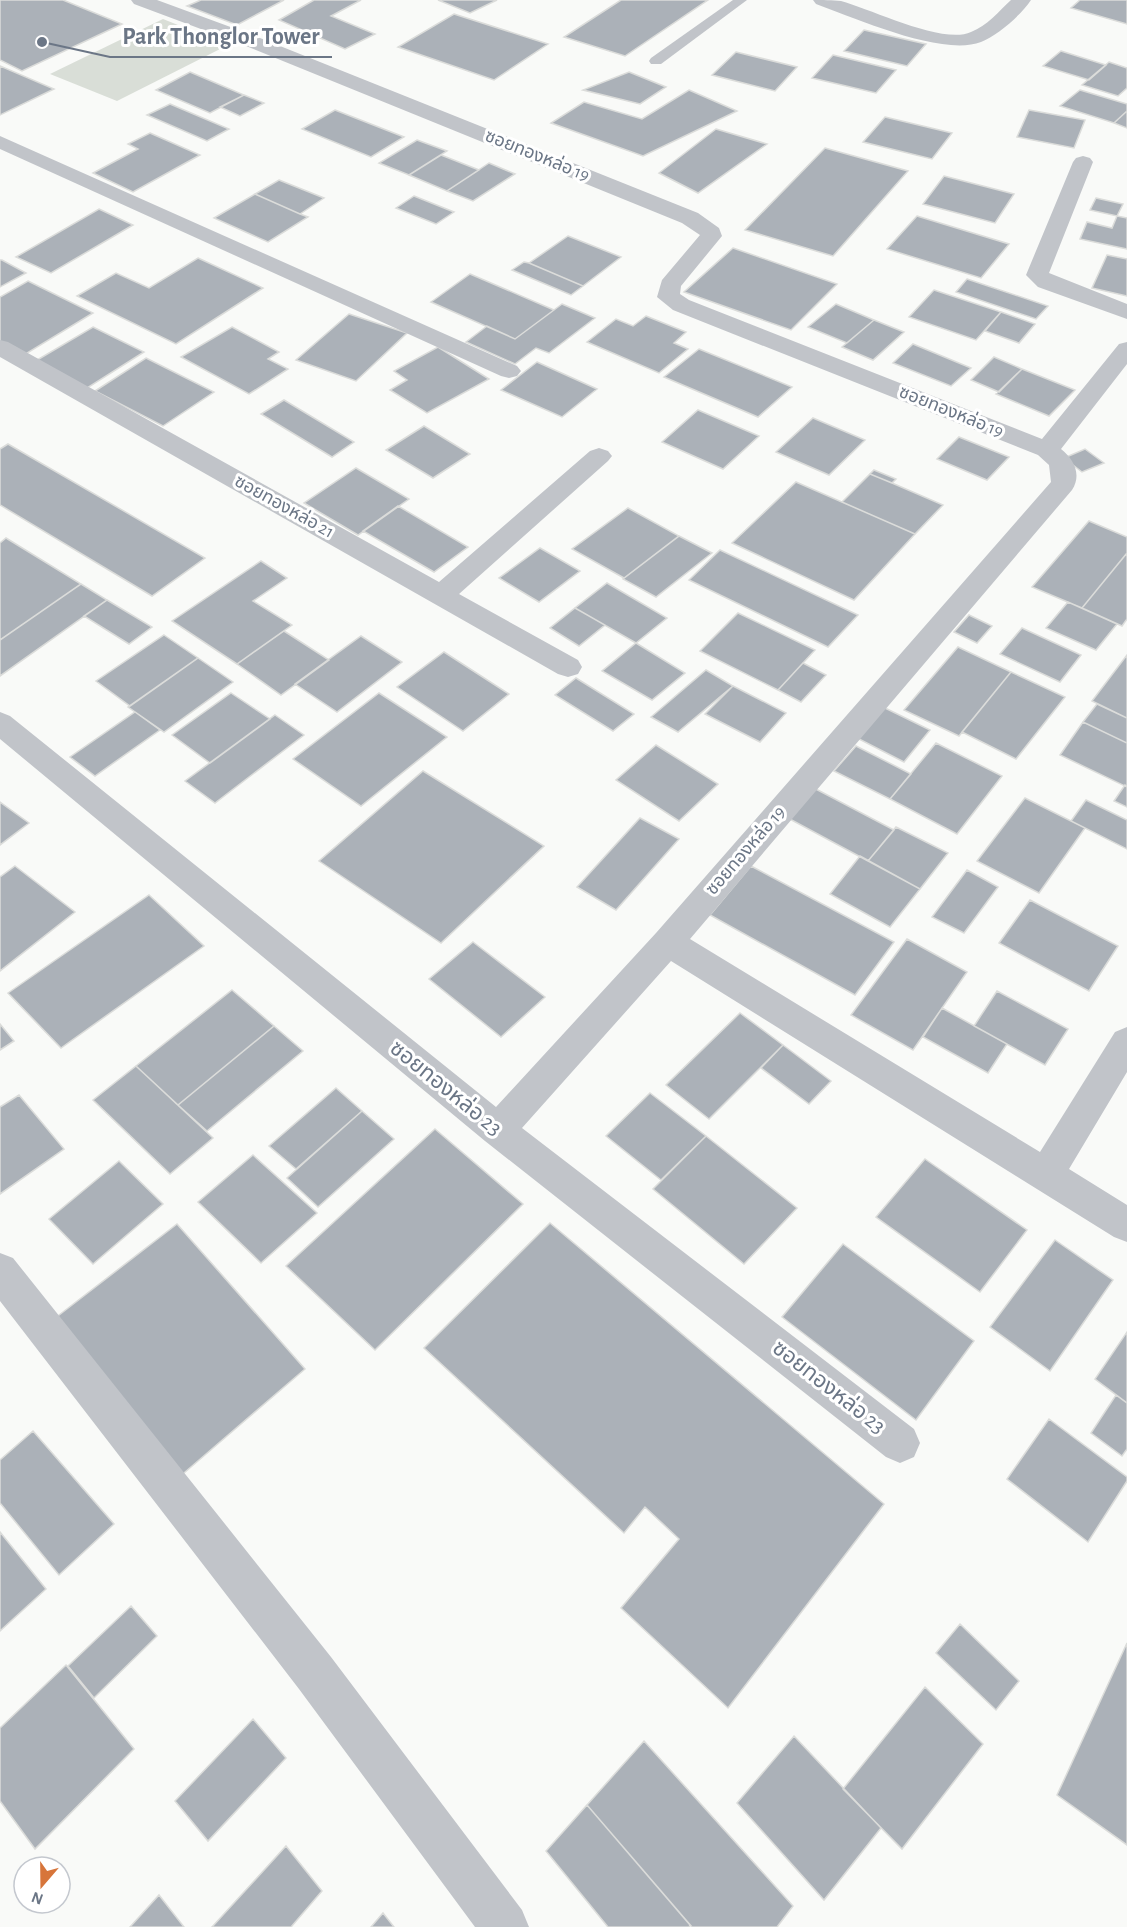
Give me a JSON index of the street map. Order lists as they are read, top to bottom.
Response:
{
  "streets": {
    "street": ["ซอยทองหล่อ 19", "ซอยทองหล่อ 21", "ซอยทองหล่อ 23"]
  },
  "crossings": [
    ["ซอยทองหล่อ 19", "ซอยทองหล่อ 23"]
  ],
  "places": ["Park Thonglor Tower"],
  "north": "bottom"
}
